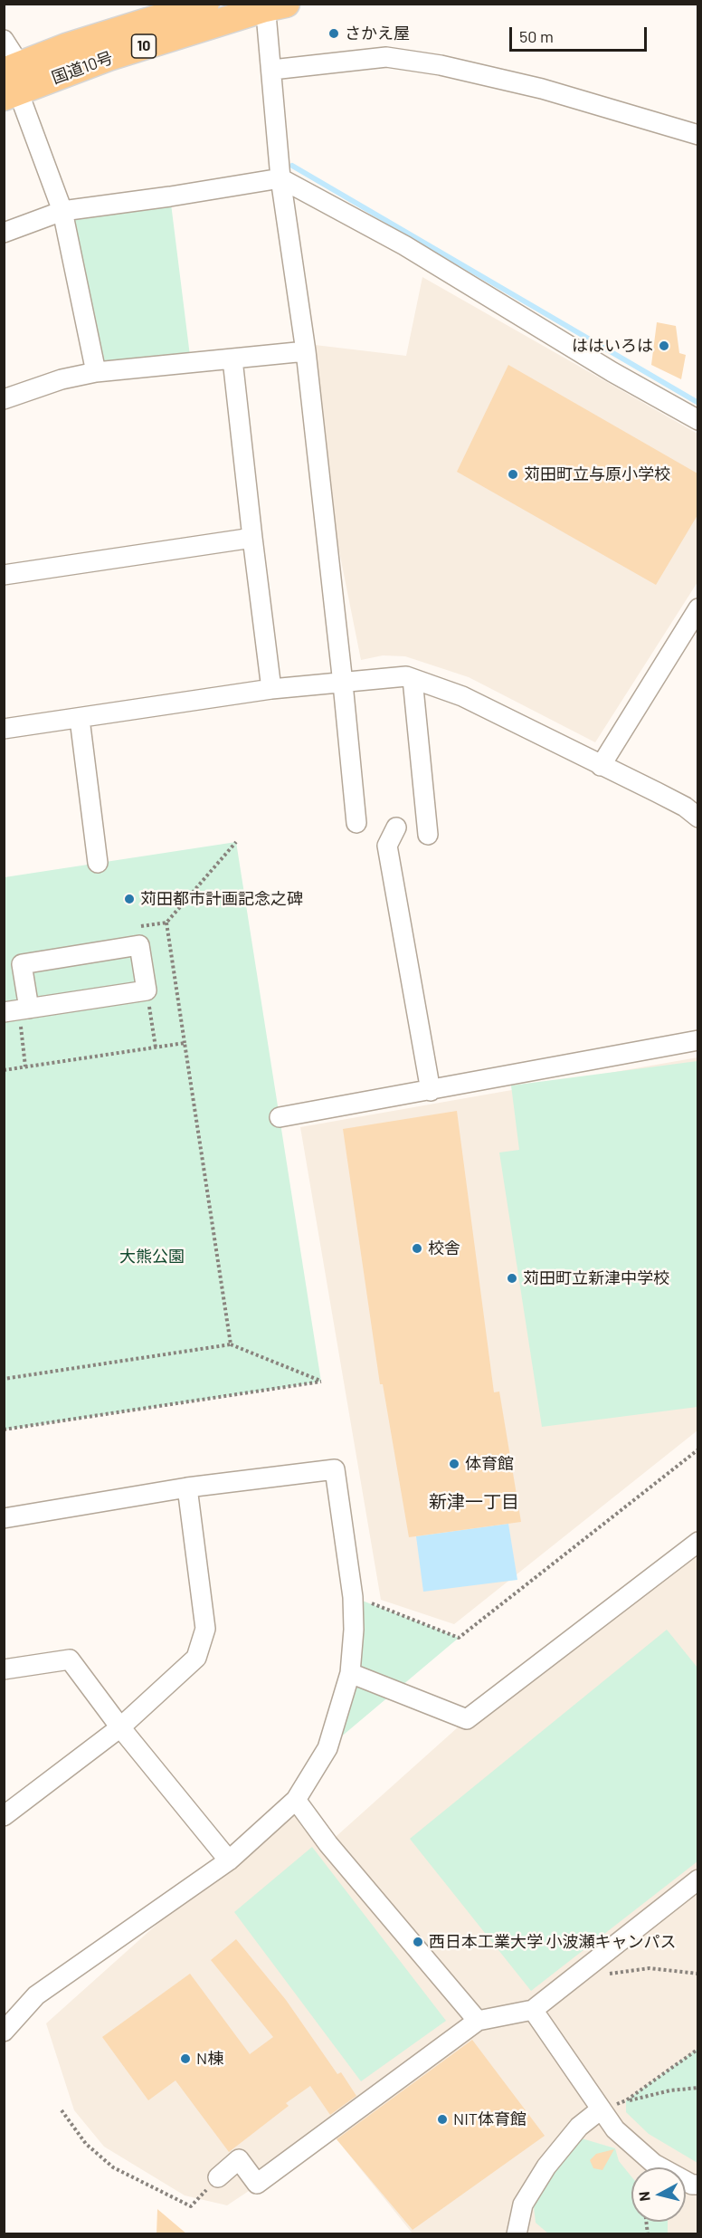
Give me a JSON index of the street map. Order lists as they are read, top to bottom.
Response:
{
  "streets": {
    "highway": ["10", "国道10号"]
  },
  "districts": ["新津一丁目"],
  "parks": ["大熊公園"],
  "places": [
    "さかえ屋",
    "ははいろは",
    "苅田町立与原小学校",
    "苅田都市計画記念之碑",
    "校舎",
    "苅田町立新津中学校",
    "体育館",
    "西日本工業大学 小波瀬キャンパス",
    "N棟",
    "NIT体育館"
  ],
  "scale_bar": "50 m",
  "north": "left"
}
